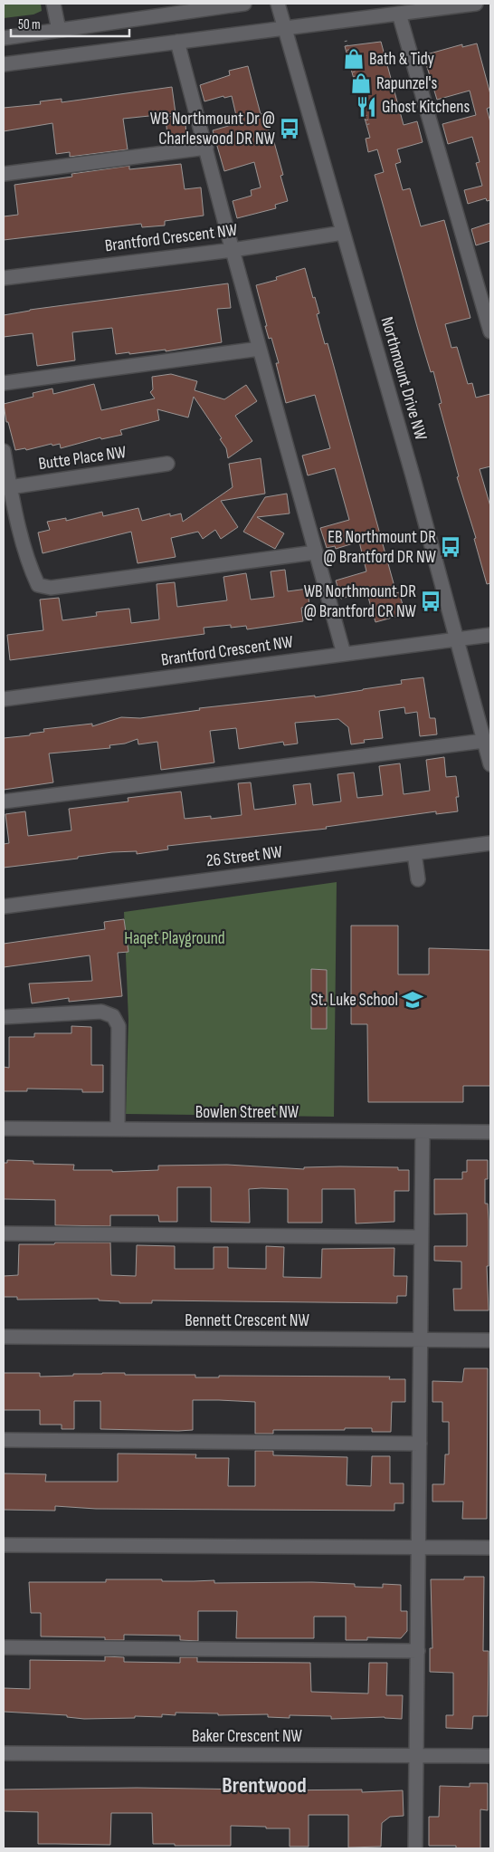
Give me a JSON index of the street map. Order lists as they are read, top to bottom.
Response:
{
  "streets": {
    "street": [
      "Brantford Crescent NW",
      "Northmount Drive NW",
      "Butte Place NW",
      "26 Street NW",
      "Bowlen Street NW",
      "Bennett Crescent NW",
      "Baker Crescent NW"
    ]
  },
  "crossings": [
    ["Brantford Crescent NW", "Northmount Drive NW"]
  ],
  "districts": ["Brentwood"],
  "parks": ["Haqet Playground"],
  "places": {
    "shop": ["Bath & Tidy", "Rapunzel's"],
    "restaurant": ["Ghost Kitchens"],
    "bus stop": ["WB Northmount Dr @ Charleswood DR NW", "EB Northmount DR @ Brantford DR NW", "WB Northmount DR @ Brantford CR NW"],
    "school or university": ["St. Luke School"]
  },
  "scale_bar": "50 m"
}
